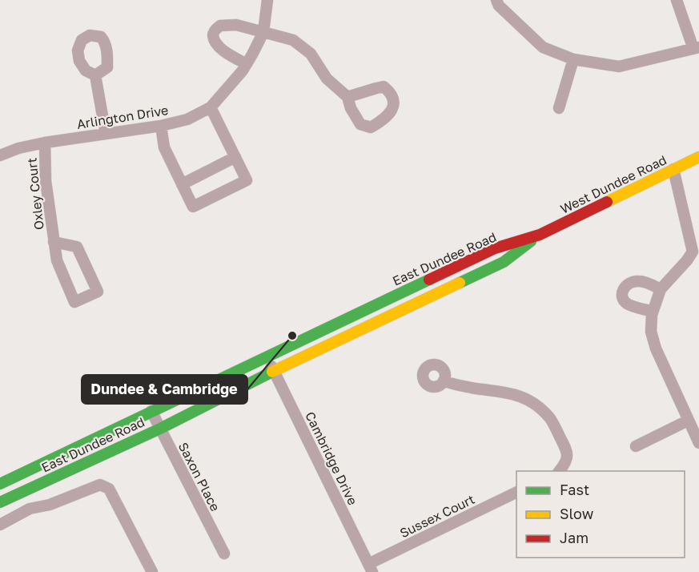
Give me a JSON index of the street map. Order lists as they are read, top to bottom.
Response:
{
  "streets": {
    "main road": ["West Dundee Road", "East Dundee Road"],
    "street": [
      "Arlington Drive",
      "Oxley Court",
      "Cambridge Drive",
      "Saxon Place",
      "Sussex Court"
    ]
  },
  "crossings": [
    ["Arlington Drive", "Oxley Court"],
    ["West Dundee Road", "East Dundee Road"],
    ["East Dundee Road", "Cambridge Drive"],
    ["East Dundee Road", "Saxon Place"],
    ["Cambridge Drive", "Sussex Court"]
  ],
  "places": ["Dundee & Cambridge"],
  "legend": ["Fast", "Slow", "Jam"]
}
